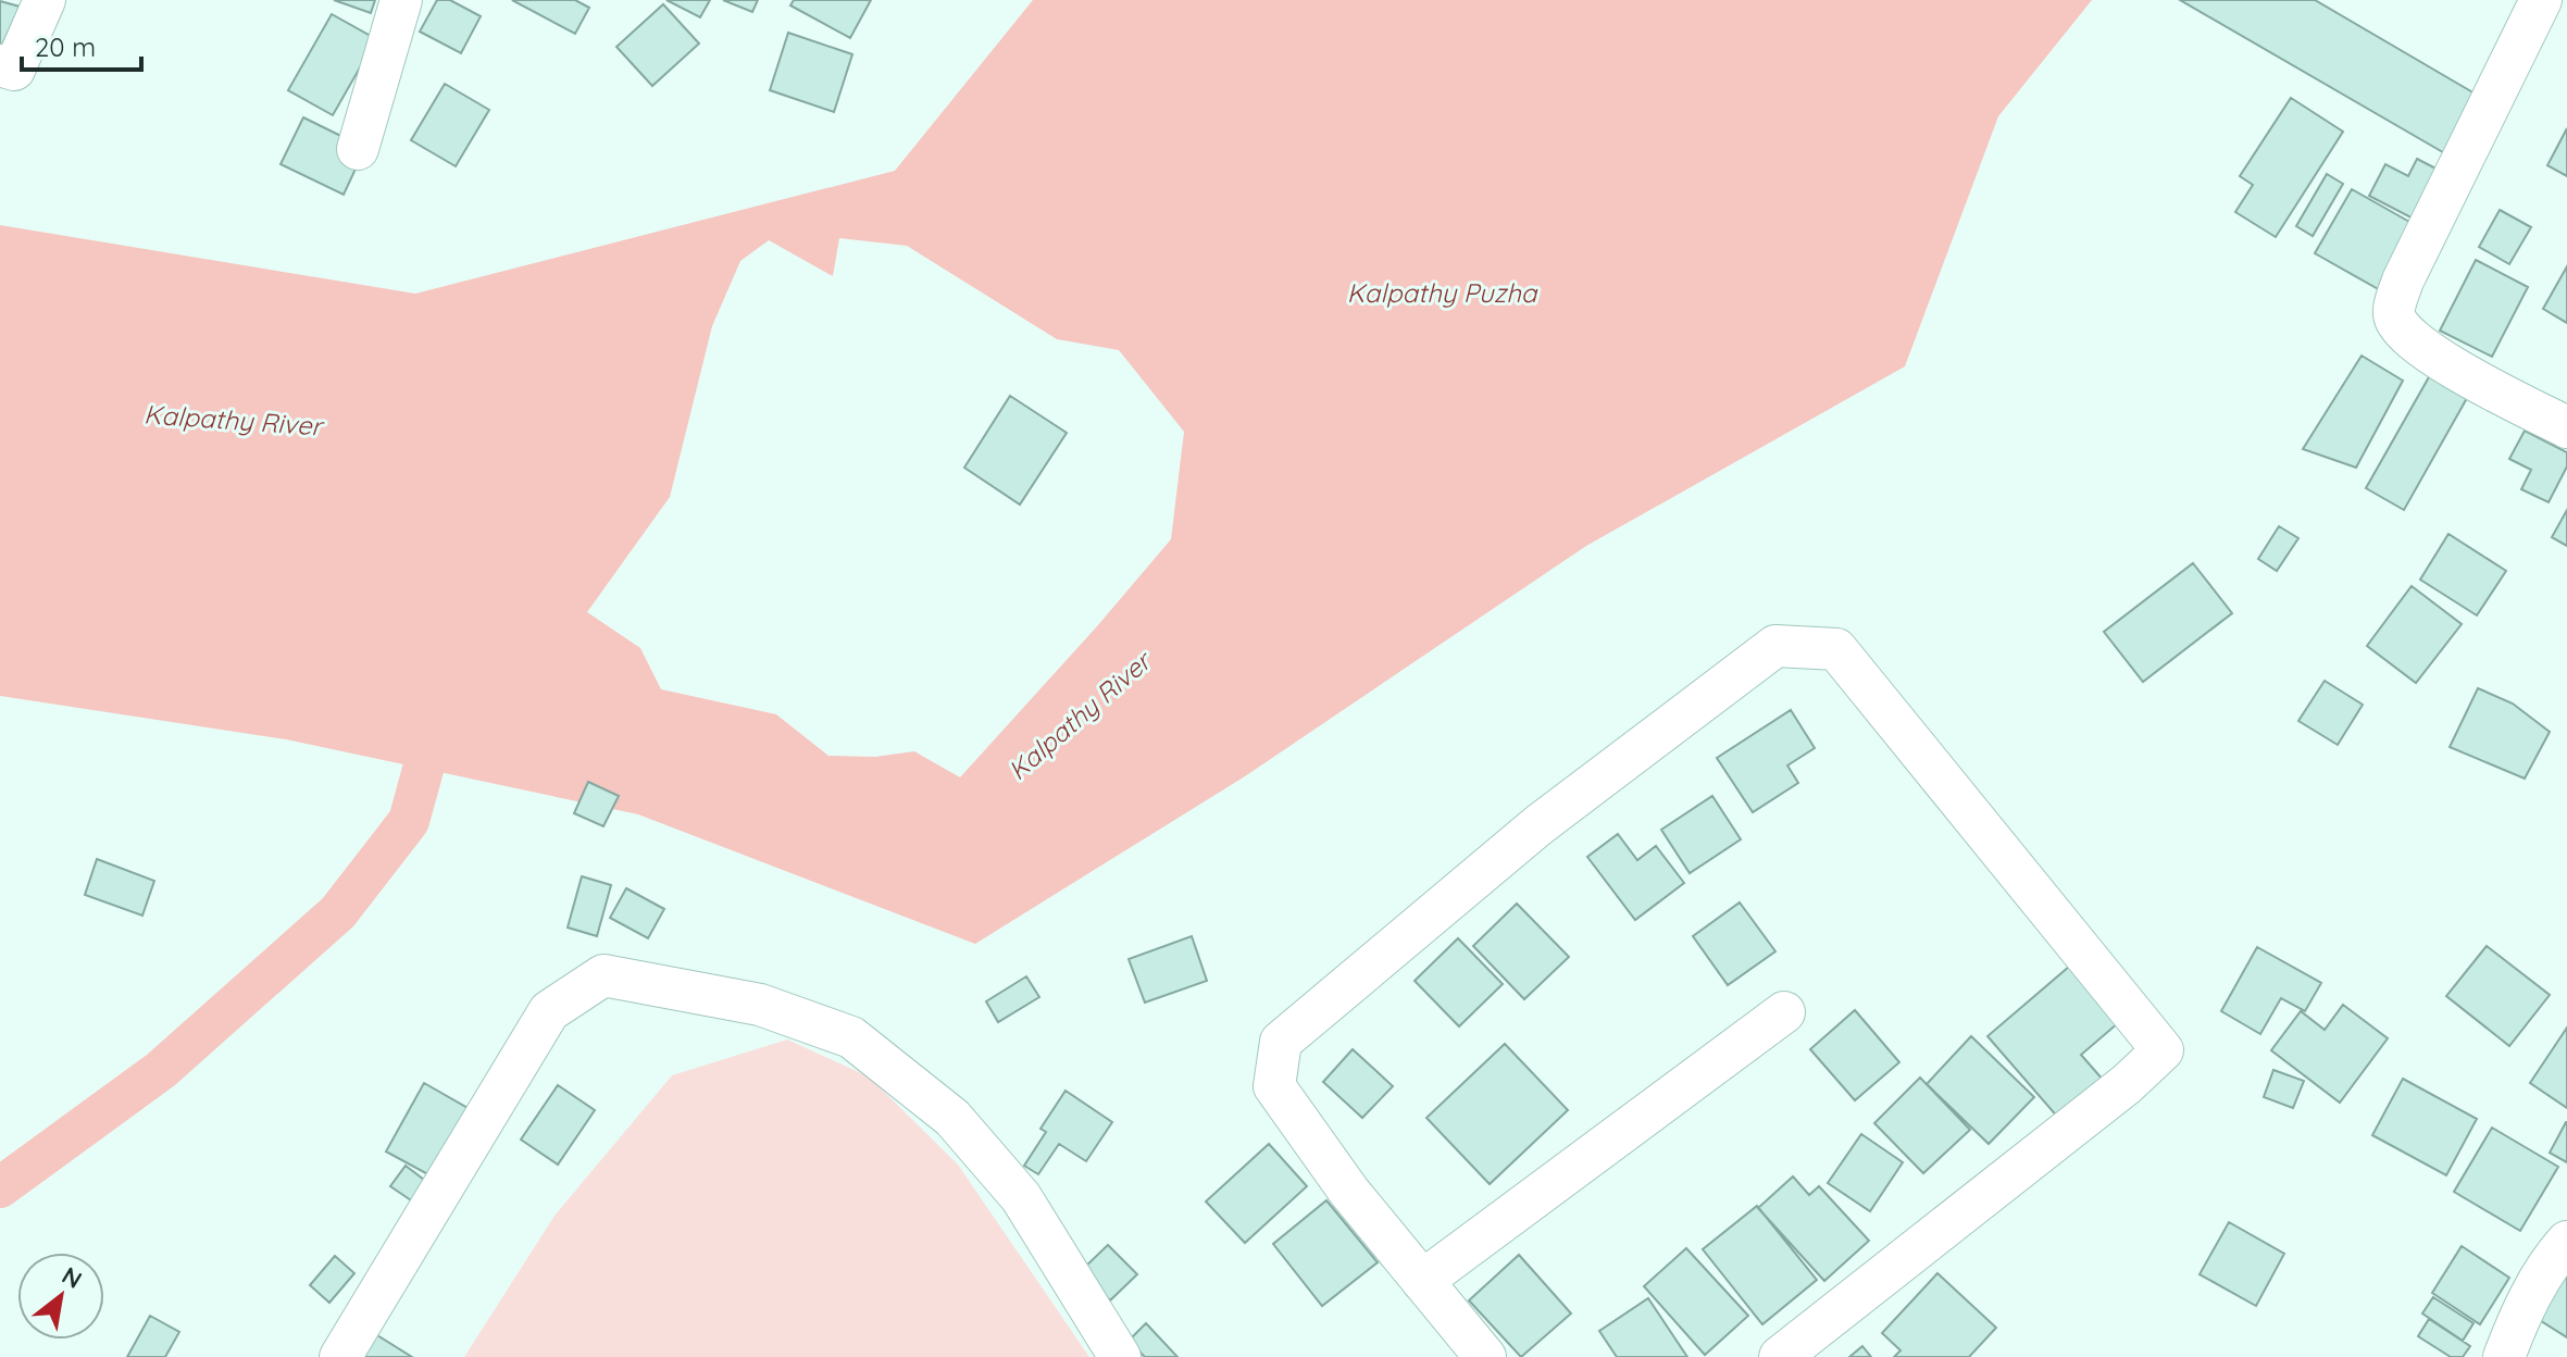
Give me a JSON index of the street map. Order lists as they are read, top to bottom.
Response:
{
  "water": ["Kalpathy Puzha", "Kalpathy River"],
  "scale_bar": "20 m",
  "north": "top right"
}
